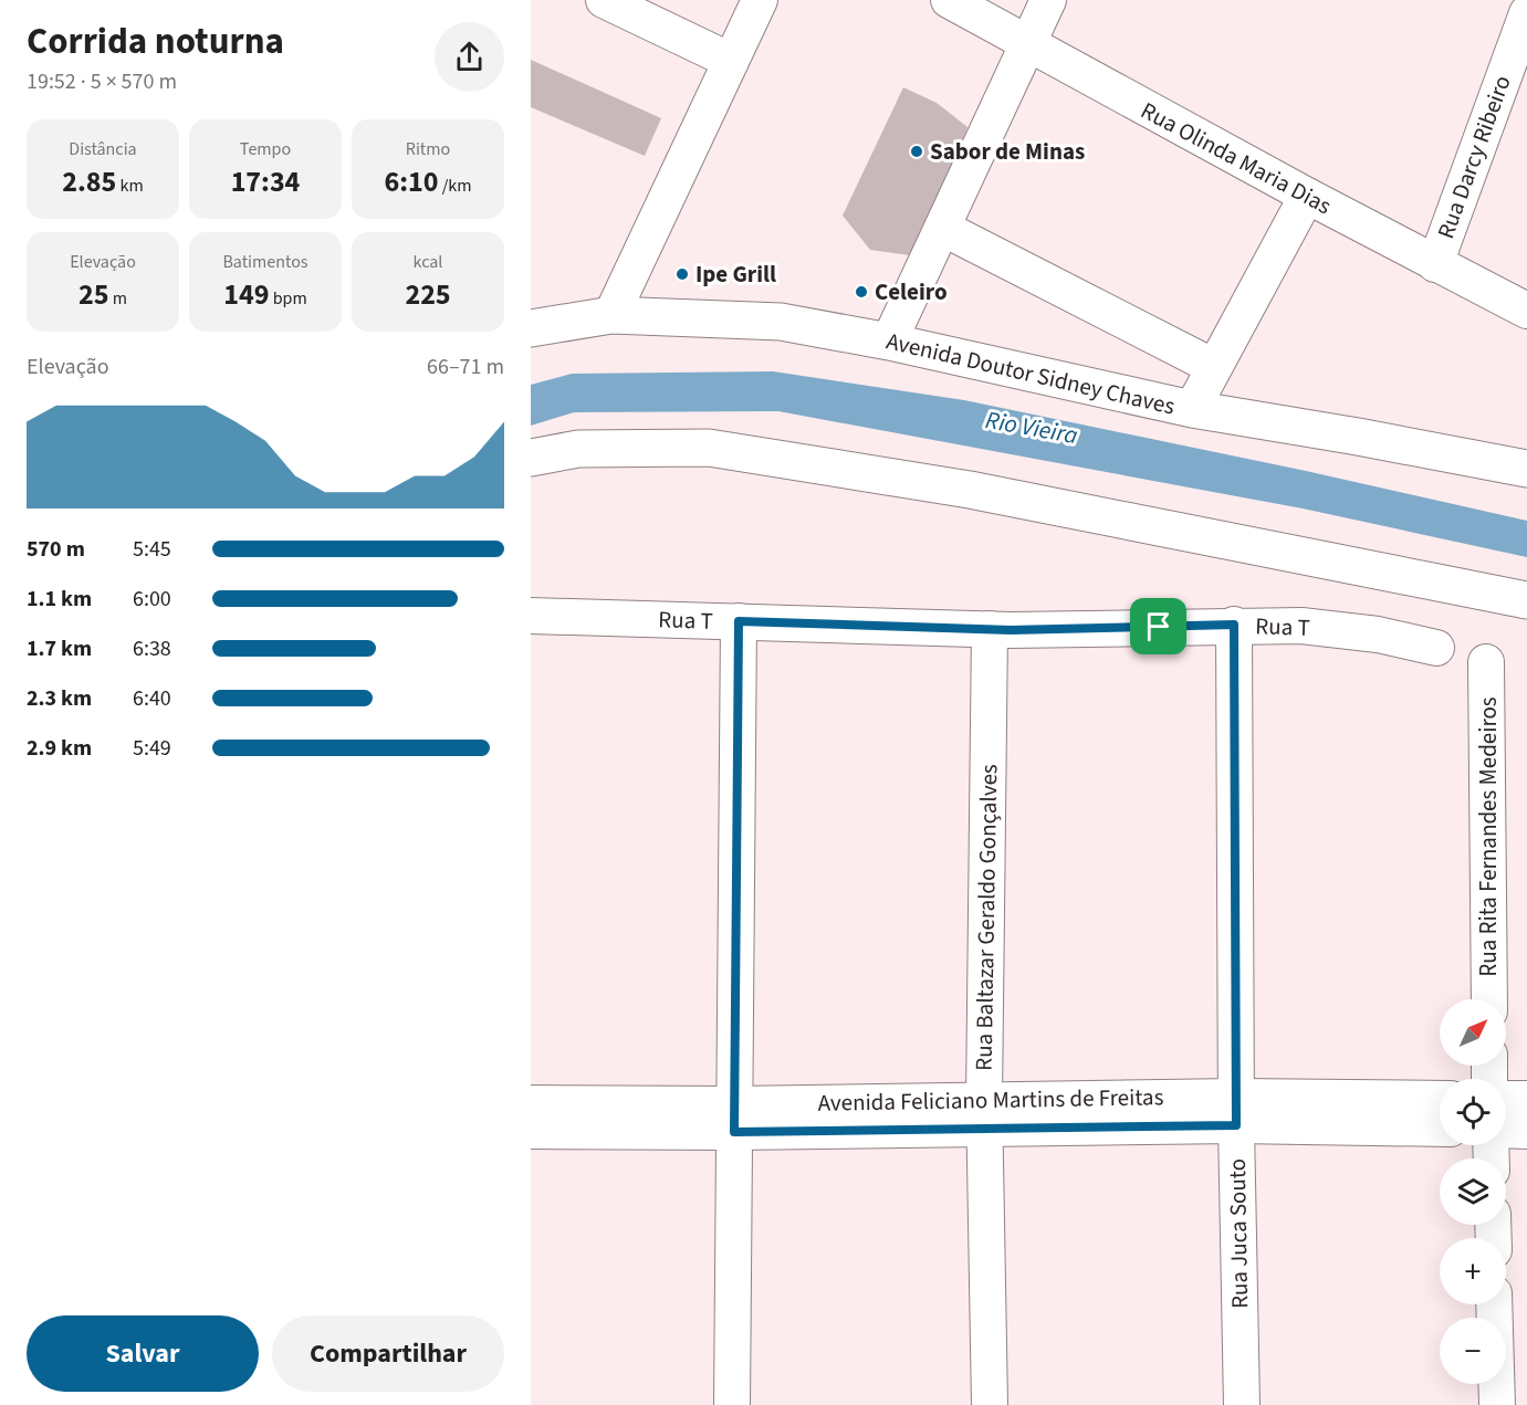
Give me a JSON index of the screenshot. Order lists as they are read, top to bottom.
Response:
{
  "streets": {
    "main road": ["Avenida Doutor Sidney Chaves"],
    "street": [
      "Rua Darcy Ribeiro",
      "Rua Olinda Maria Dias",
      "Rua T",
      "Rua Rita Fernandes Medeiros",
      "Rua Baltazar Geraldo Gonçalves",
      "Avenida Feliciano Martins de Freitas",
      "Rua Juca Souto"
    ]
  },
  "crossings": [
    ["Rua Darcy Ribeiro", "Rua Olinda Maria Dias"],
    ["Rua T", "Rua Baltazar Geraldo Gonçalves"],
    ["Rua T", "Rua Juca Souto"],
    ["Rua Baltazar Geraldo Gonçalves", "Avenida Feliciano Martins de Freitas"],
    ["Avenida Feliciano Martins de Freitas", "Rua Juca Souto"]
  ],
  "water": ["Rio Vieira"],
  "places": ["Sabor de Minas", "Ipe Grill", "Celeiro"],
  "north": "top right",
  "page": {
    "heading": ["Corrida noturna", "19:52 · 5 × 570 m"],
    "stats": [
      ["Distância", "2.85 km"],
      ["Tempo", "17:34"],
      ["Ritmo", "6:10 /km"],
      ["Elevação", "25 m"],
      ["Batimentos", "149 bpm"],
      ["kcal", "225"]
    ],
    "chart": ["Elevação", "66–71 m"],
    "list": [
      {
        "name": "570 m",
        "note": "5:45"
      },
      {
        "name": "1.1 km",
        "note": "6:00"
      },
      {
        "name": "1.7 km",
        "note": "6:38"
      },
      {
        "name": "2.3 km",
        "note": "6:40"
      },
      {
        "name": "2.9 km",
        "note": "5:49"
      }
    ],
    "map_buttons": ["+", "−"],
    "buttons": ["Salvar", "Compartilhar"]
  }
}
